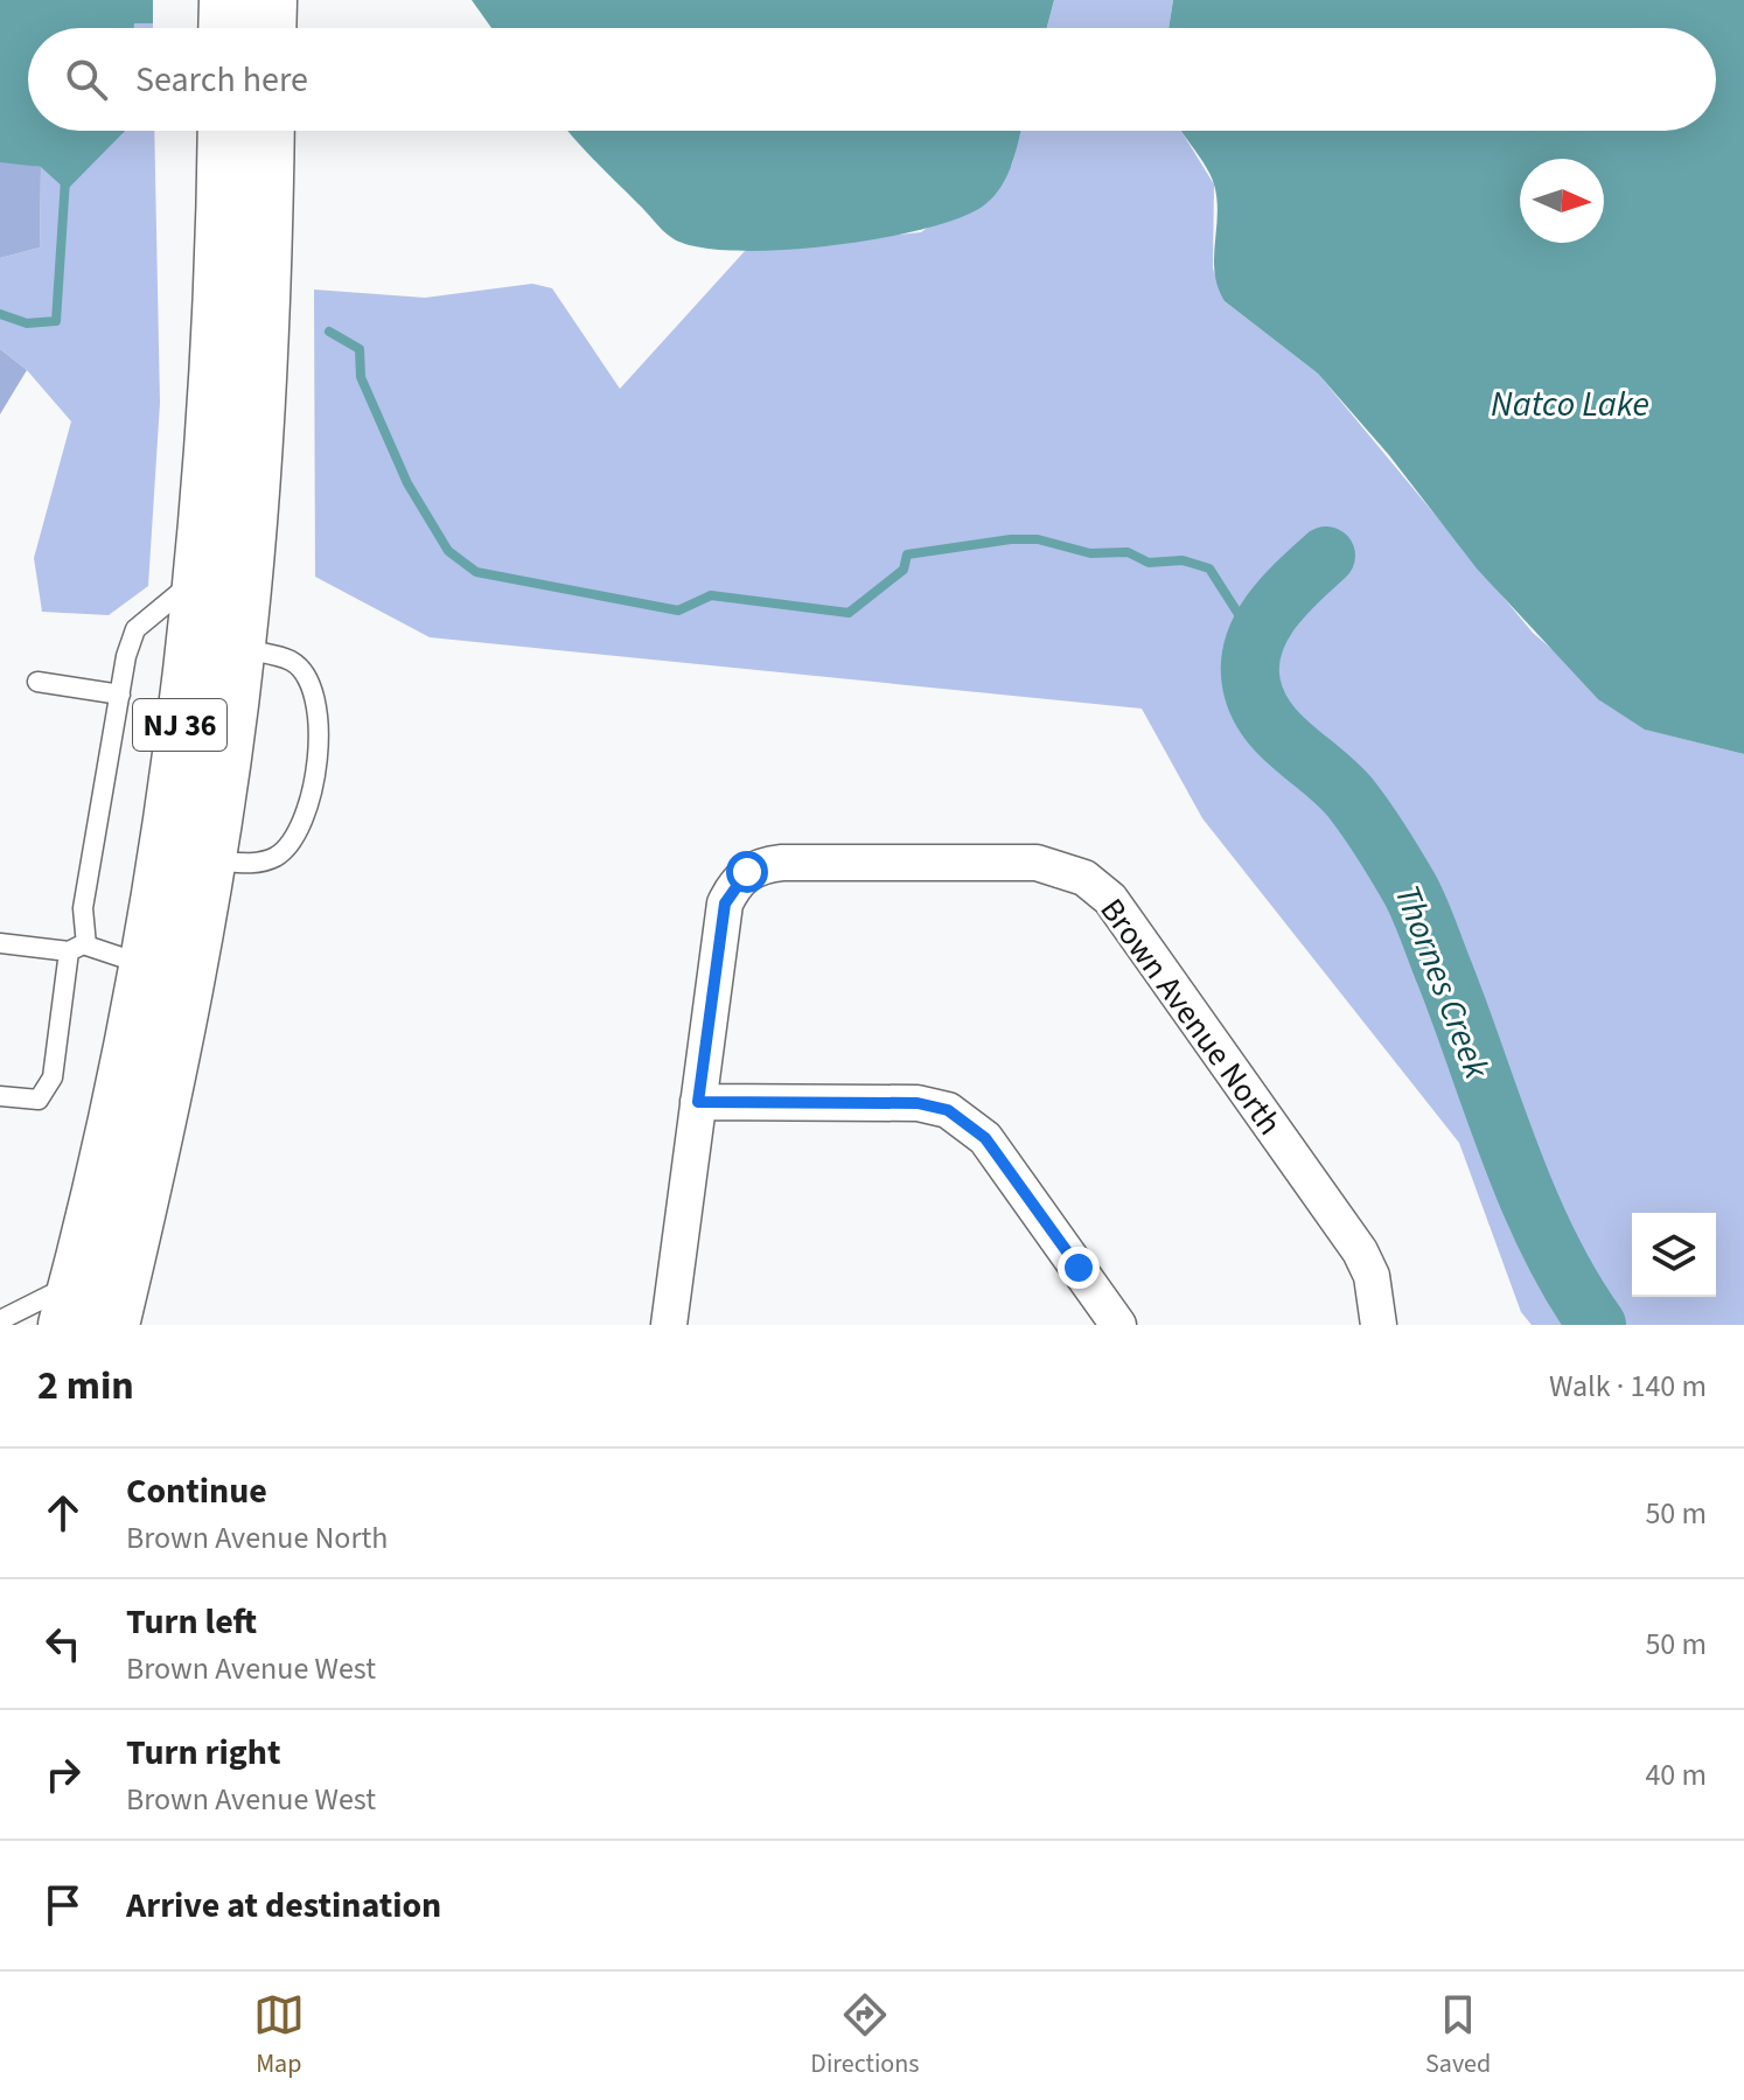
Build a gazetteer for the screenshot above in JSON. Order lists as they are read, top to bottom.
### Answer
{
  "streets": {
    "highway": ["NJ 36"],
    "street": ["Brown Avenue North"]
  },
  "water": ["Natco Lake", "Thornes Creek"],
  "north": "right",
  "page": {
    "search": "Search here",
    "heading": ["2 min", "Walk · 140 m"],
    "list": [
      ["Continue", "Brown Avenue North", "50 m"],
      ["Turn left", "Brown Avenue West", "50 m"],
      ["Turn right", "Brown Avenue West", "40 m"],
      "Arrive at destination"
    ],
    "nav": ["Map", "Directions", "Saved"]
  }
}
